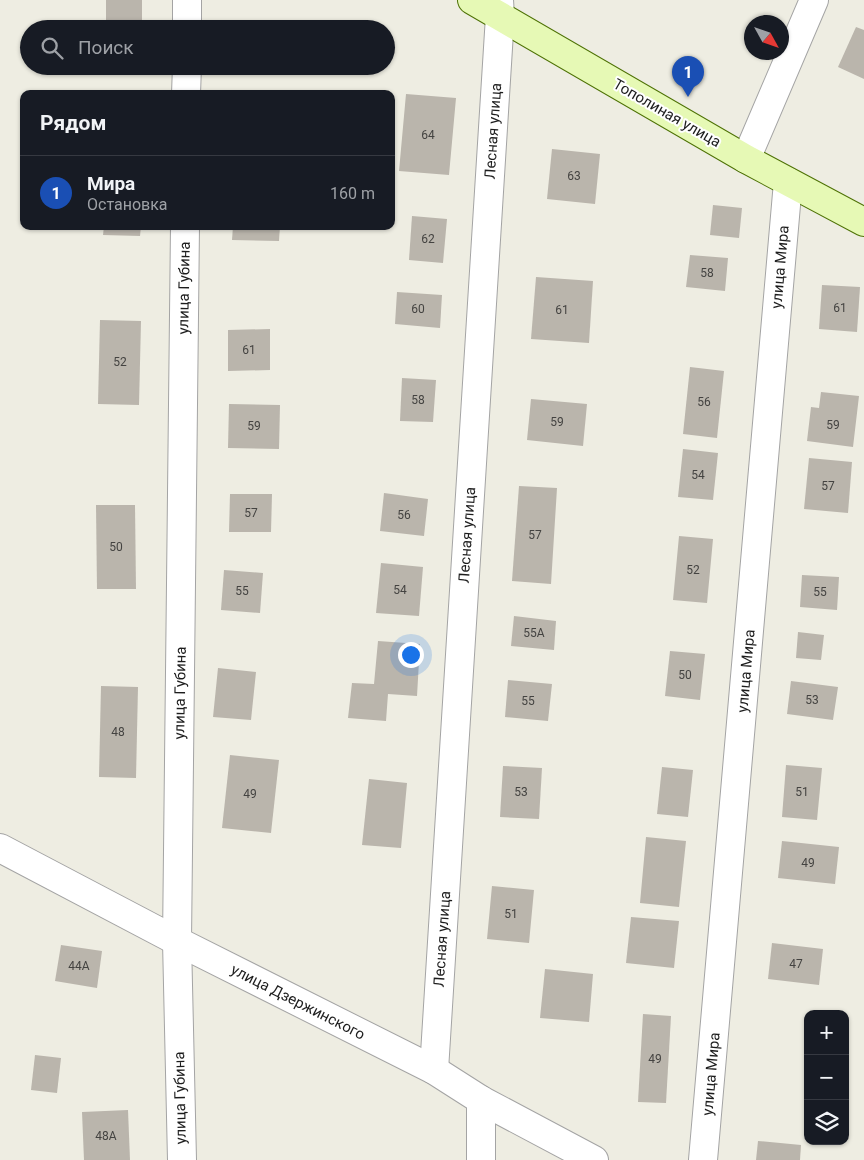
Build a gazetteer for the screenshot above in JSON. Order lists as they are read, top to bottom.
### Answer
{
  "streets": {
    "street": [
      "Тополиная улица",
      "Лесная улица",
      "улица Мира",
      "улица Губина",
      "улица Дзержинского"
    ]
  },
  "crossings": [
    ["Тополиная улица", "Лесная улица"],
    ["Тополиная улица", "улица Мира"],
    ["Лесная улица", "улица Дзержинского"],
    ["улица Губина", "улица Дзержинского"]
  ],
  "house_numbers": [
    "64",
    "63",
    "62",
    "58",
    "61",
    "60",
    "61",
    "61",
    "52",
    "58",
    "56",
    "59",
    "59",
    "59",
    "54",
    "57",
    "57",
    "56",
    "57",
    "50",
    "52",
    "54",
    "55",
    "55",
    "55А",
    "50",
    "53",
    "55",
    "48",
    "53",
    "51",
    "49",
    "49",
    "51",
    "47",
    "44А",
    "49",
    "48А"
  ],
  "north": "bottom right",
  "page": {
    "search": "Поиск",
    "pins": "1",
    "heading": "Рядом",
    "list": [
      {
        "mark": "1",
        "name": "Мира",
        "note": "Остановка",
        "value": "160 m"
      }
    ],
    "map_buttons": ["+", "−"]
  }
}
